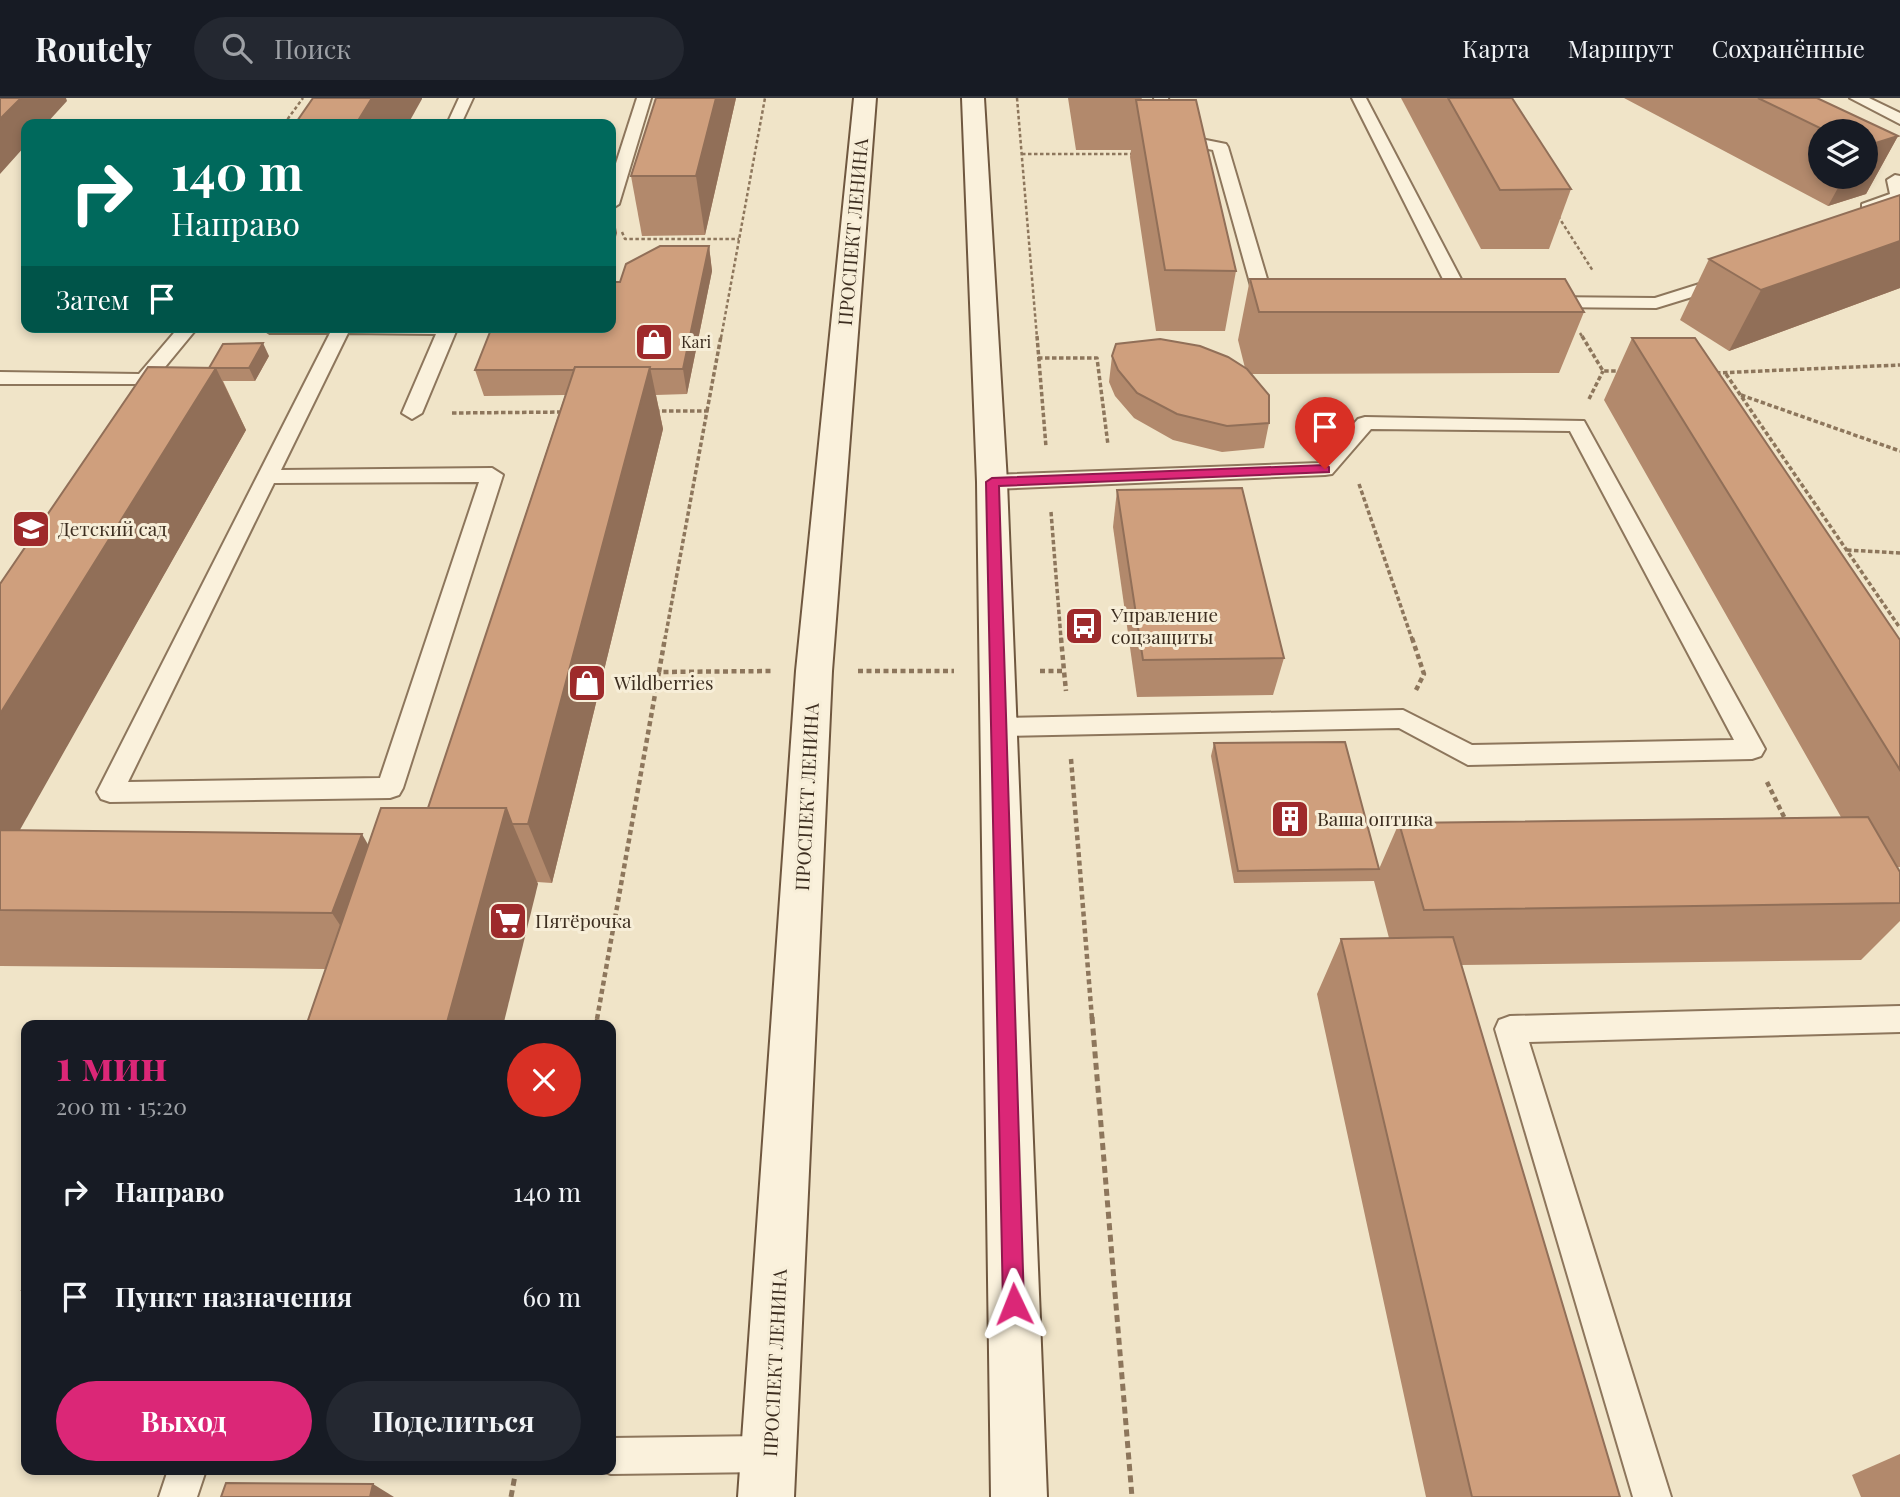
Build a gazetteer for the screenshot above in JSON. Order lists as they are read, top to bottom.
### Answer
{
  "streets": {
    "main road": ["ПРОСПЕКТ ЛЕНИНА"]
  },
  "places": {
    "shop": ["Kari", "Wildberries"],
    "school or university": ["Детский сад"],
    "bus stop": ["Управление соцзащиты"],
    "building": ["Ваша оптика"],
    "supermarket": ["Пятёрочка"]
  },
  "page": {
    "header": "Routely",
    "search": "Поиск",
    "nav": ["Карта", "Маршрут", "Сохранённые"],
    "turn": ["140 m", "Направо"],
    "then": "Затем",
    "heading": ["1 мин", "200 m · 15:20"],
    "list": [
      {
        "name": "Направо",
        "value": "140 m"
      },
      {
        "name": "Пункт назначения",
        "value": "60 m"
      }
    ],
    "buttons": ["Выход", "Поделиться"]
  }
}
